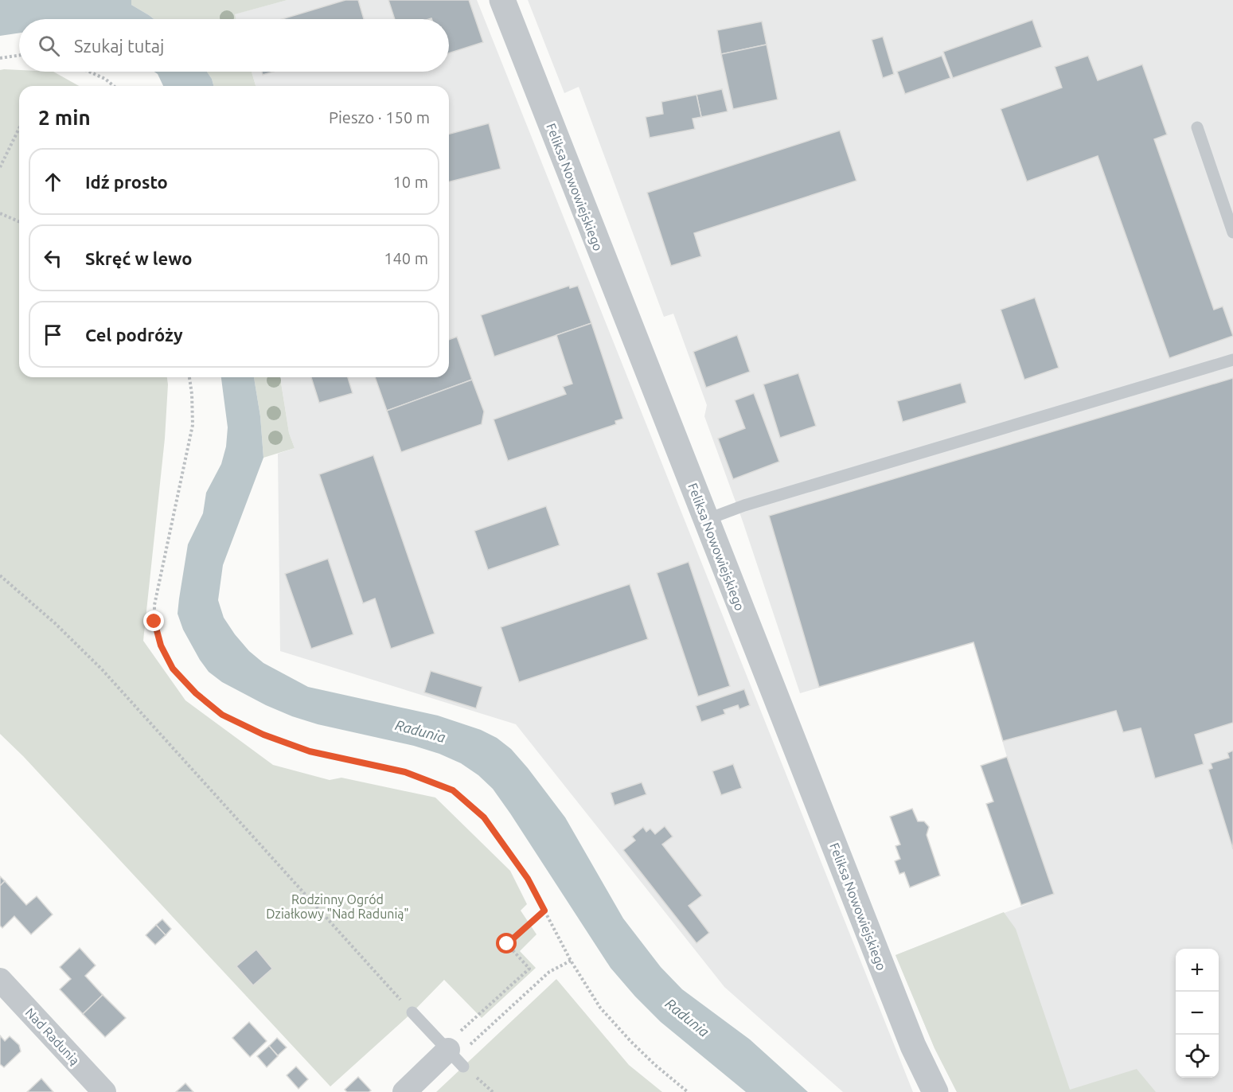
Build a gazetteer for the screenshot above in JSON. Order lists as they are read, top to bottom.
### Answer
{
  "streets": {
    "street": ["Feliksa Nowowiejskiego", "Nad Radunią"]
  },
  "water": ["Radunia"],
  "parks": ["Rodzinny Ogród Działkowy \"Nad Radunią\""],
  "page": {
    "search": "Szukaj tutaj",
    "heading": ["2 min", "Pieszo · 150 m"],
    "list": [
      ["Idź prosto", "10 m"],
      ["Skręć w lewo", "140 m"],
      "Cel podróży"
    ],
    "map_buttons": ["+", "−"]
  }
}
